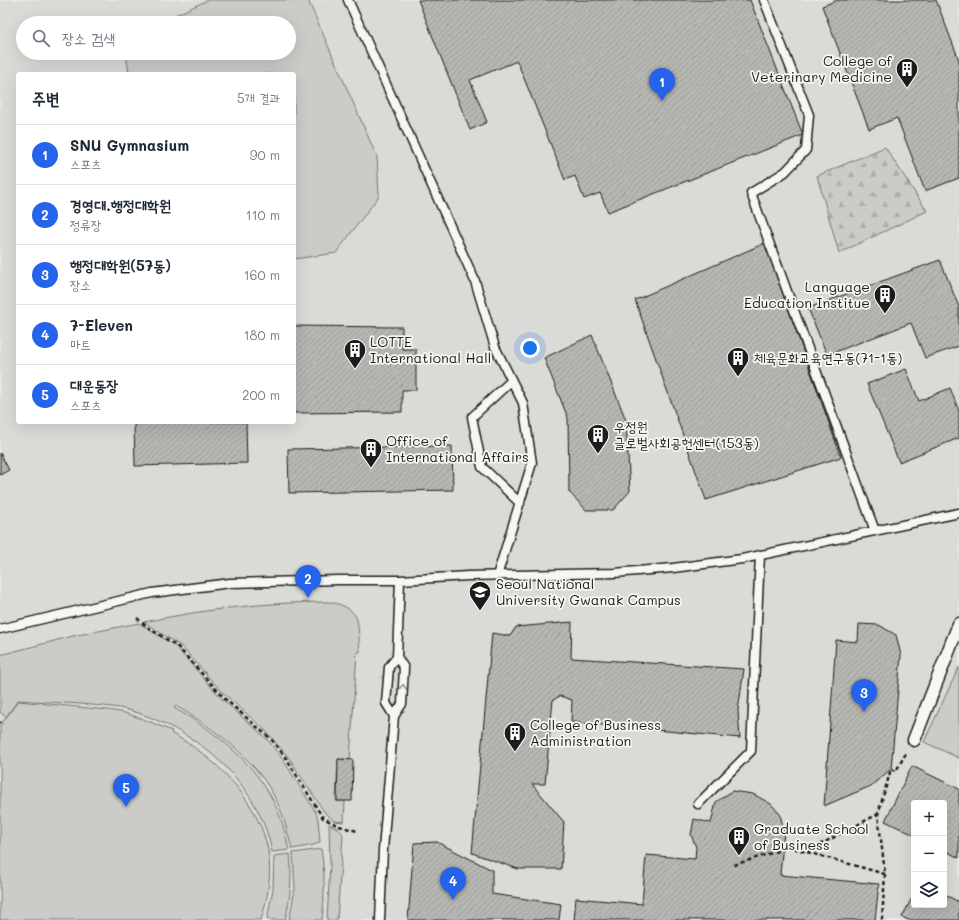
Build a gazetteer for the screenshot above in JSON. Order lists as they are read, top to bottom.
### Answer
{
  "places": {
    "building": [
      "College of Veterinary Medicine",
      "Language Education Institue",
      "LOTTE International Hall",
      "체육문화교육연구동(71-1동)",
      "우정원 글로벌사회공헌센터(153동)",
      "Office of International Affairs",
      "College of Business Administration",
      "Graduate School of Business"
    ],
    "school or university": ["Seoul National University Gwanak Campus"]
  },
  "page": {
    "search": "장소 검색",
    "pins": [
      "1",
      "2",
      "3",
      "5",
      "4"
    ],
    "heading": ["주변", "5개 결과"],
    "list": [
      {
        "mark": "1",
        "name": "SNU Gymnasium",
        "note": "스포츠",
        "value": "90 m"
      },
      {
        "mark": "2",
        "name": "경영대.행정대학원",
        "note": "정류장",
        "value": "110 m"
      },
      {
        "mark": "3",
        "name": "행정대학원(57동)",
        "note": "장소",
        "value": "160 m"
      },
      {
        "mark": "4",
        "name": "7-Eleven",
        "note": "마트",
        "value": "180 m"
      },
      {
        "mark": "5",
        "name": "대운동장",
        "note": "스포츠",
        "value": "200 m"
      }
    ],
    "map_buttons": ["+", "−"]
  }
}
